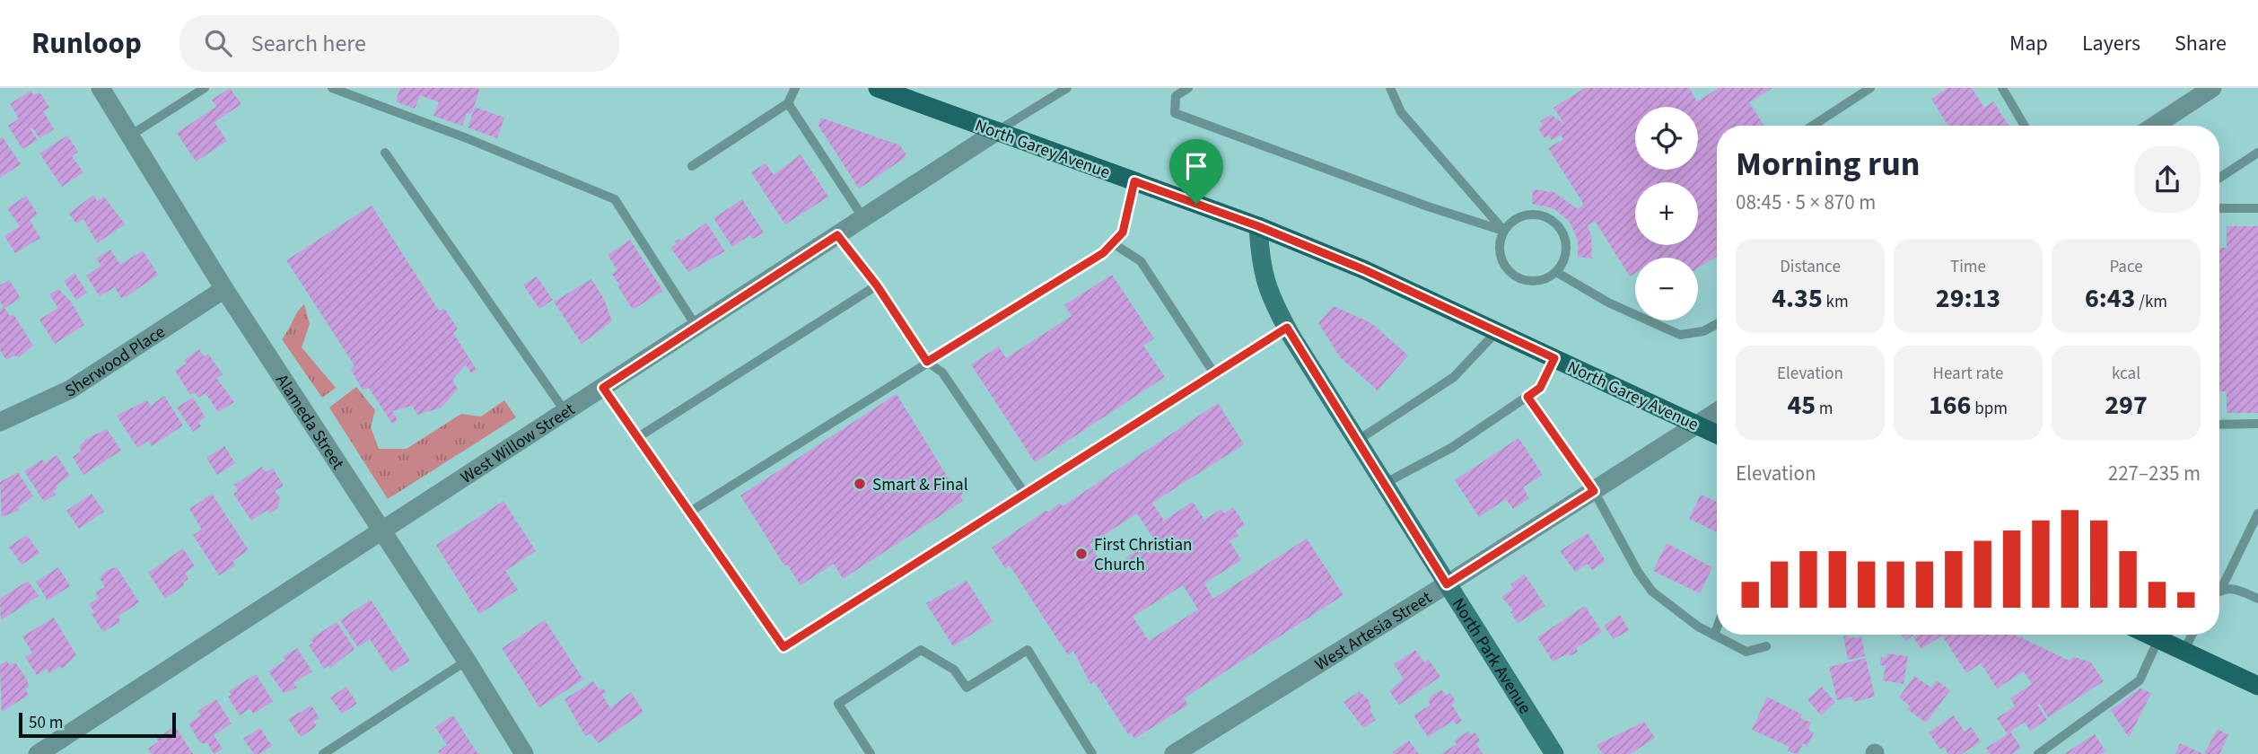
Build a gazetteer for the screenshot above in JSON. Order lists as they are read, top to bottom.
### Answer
{
  "streets": {
    "main road": ["North Garey Avenue"],
    "street": [
      "Sherwood Place",
      "Alameda Street",
      "West Willow Street",
      "West Artesia Street",
      "North Park Avenue"
    ]
  },
  "crossings": [
    ["North Garey Avenue", "West Willow Street"],
    ["North Garey Avenue", "West Artesia Street"],
    ["North Garey Avenue", "North Park Avenue"],
    ["Sherwood Place", "Alameda Street"],
    ["Alameda Street", "West Willow Street"],
    ["West Artesia Street", "North Park Avenue"]
  ],
  "places": ["Smart & Final", "First Christian Church"],
  "scale_bar": "50 m",
  "page": {
    "header": "Runloop",
    "search": "Search here",
    "nav": ["Map", "Layers", "Share"],
    "map_buttons": ["+", "−"],
    "heading": ["Morning run", "08:45 · 5 × 870 m"],
    "stats": [
      ["Distance", "4.35 km"],
      ["Time", "29:13"],
      ["Pace", "6:43 /km"],
      ["Elevation", "45 m"],
      ["Heart rate", "166 bpm"],
      ["kcal", "297"]
    ],
    "chart": ["Elevation", "227–235 m"],
    "scale": "50 m"
  }
}
